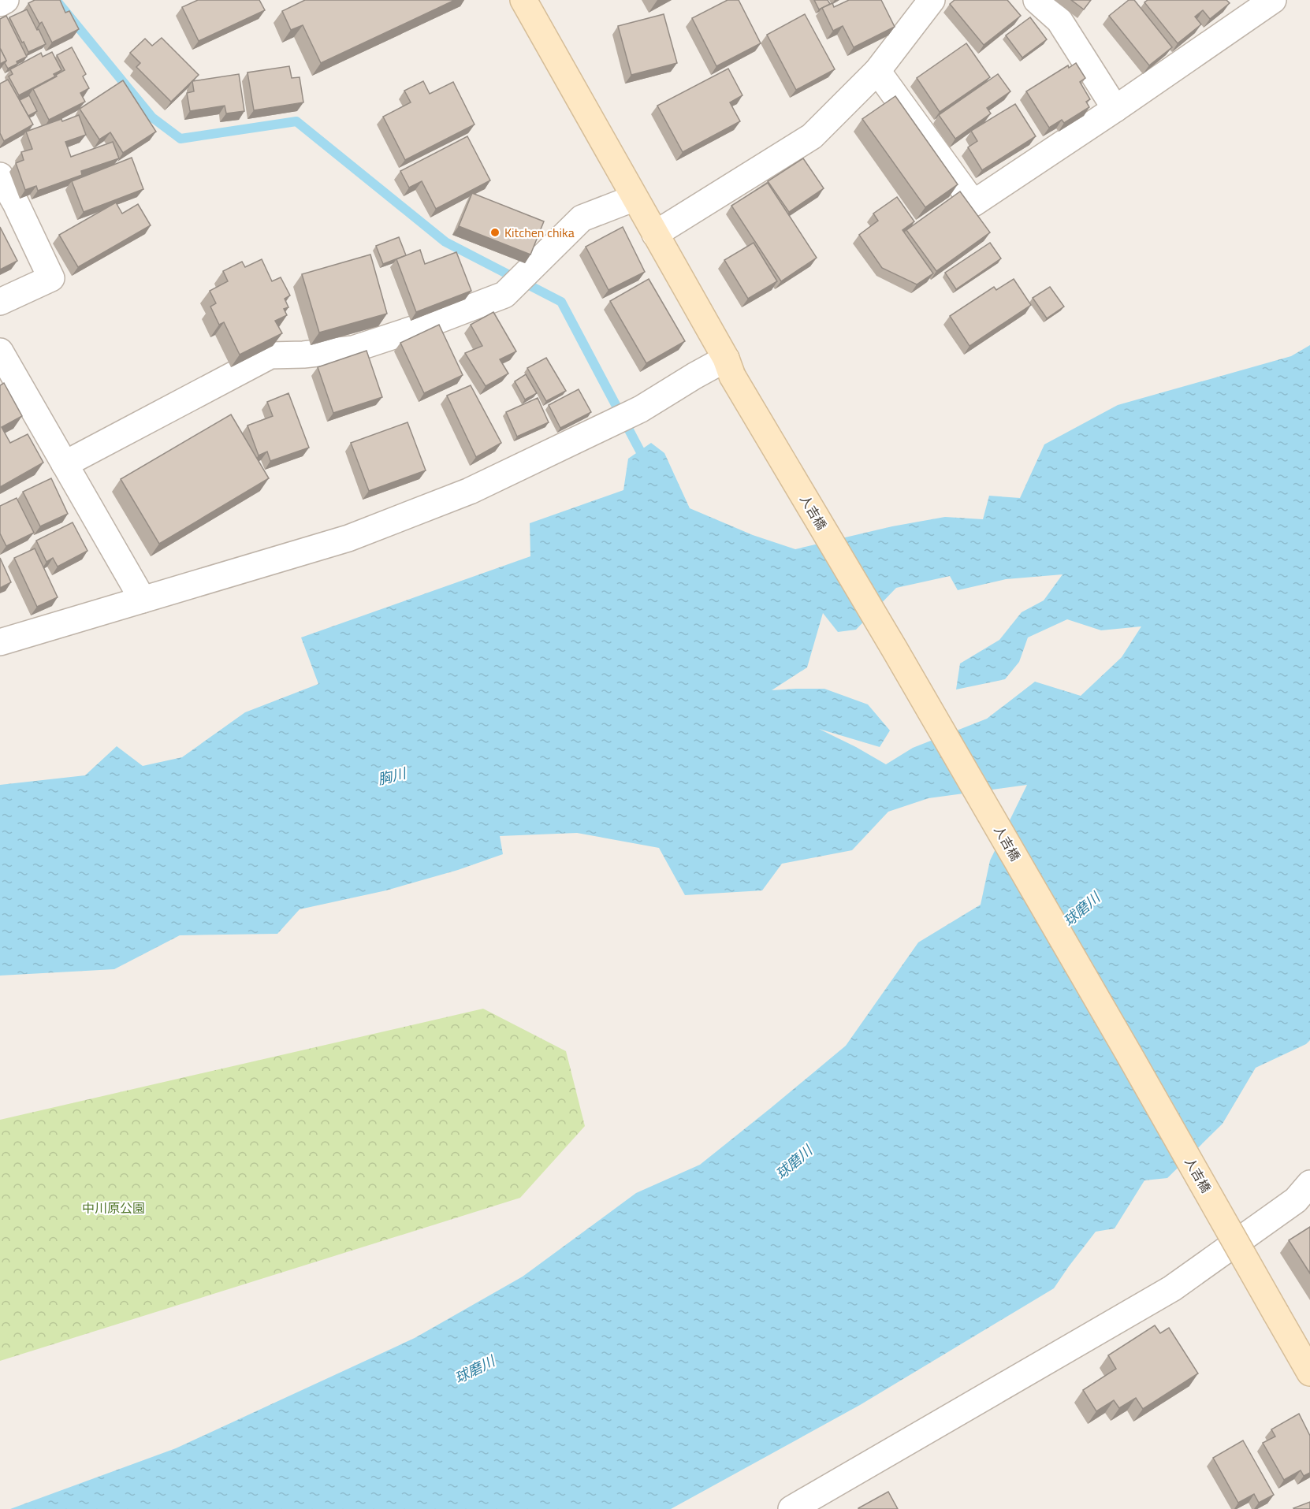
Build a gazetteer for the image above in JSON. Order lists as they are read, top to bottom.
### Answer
{
  "streets": {
    "street": ["人吉橋"]
  },
  "water": ["胸川", "球磨川"],
  "parks": ["中川原公園"],
  "places": ["Kitchen chika"]
}
